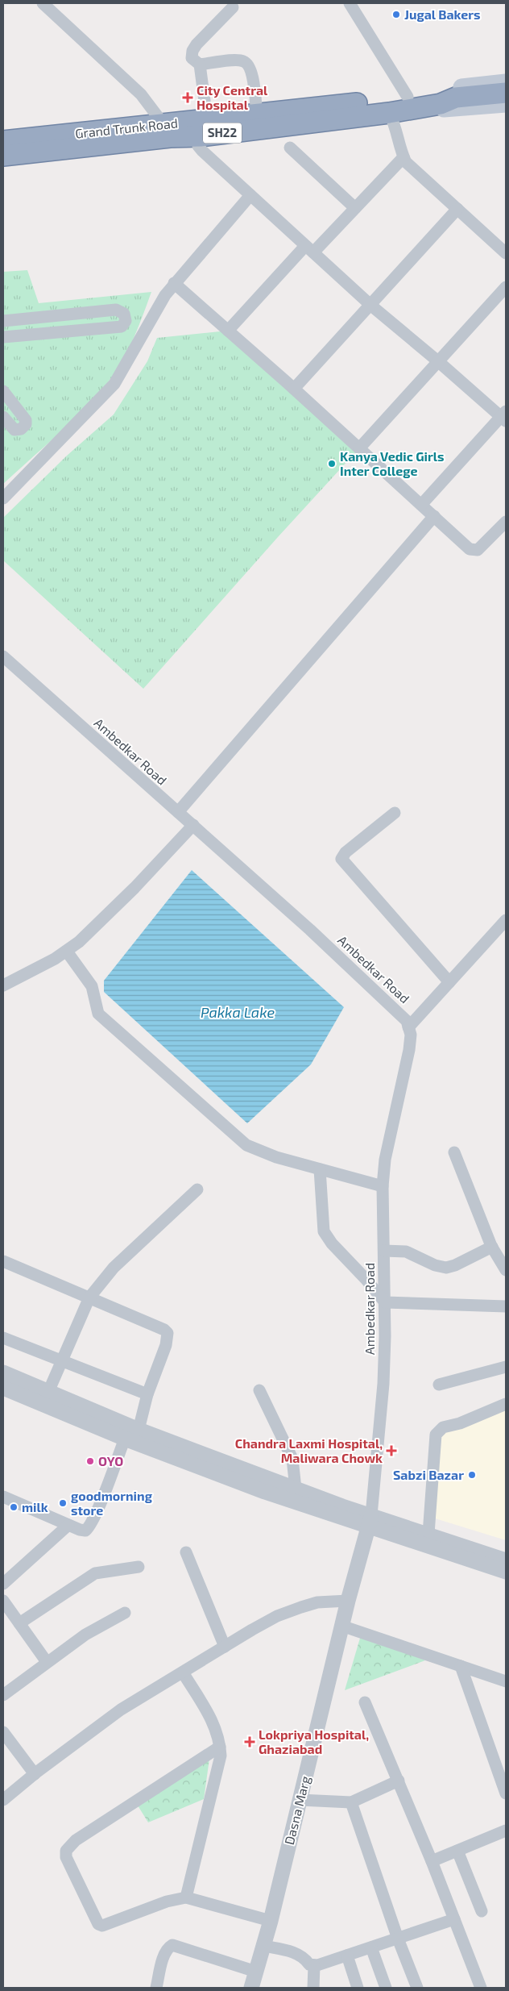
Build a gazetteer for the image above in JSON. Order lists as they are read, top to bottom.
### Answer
{
  "streets": {
    "highway": ["Grand Trunk Road", "SH22"],
    "street": ["Ambedkar Road", "Dasna Marg"]
  },
  "crossings": [
    ["Grand Trunk Road", "SH22"],
    ["Ambedkar Road", "Dasna Marg"]
  ],
  "water": ["Pakka Lake"],
  "places": {
    "other": [
      "Jugal Bakers",
      "Kanya Vedic Girls Inter College",
      "OYO",
      "Sabzi Bazar",
      "goodmorning store",
      "milk"
    ],
    "health": ["City Central Hospital", "Chandra Laxmi Hospital, Maliwara Chowk", "Lokpriya Hospital, Ghaziabad"]
  }
}
